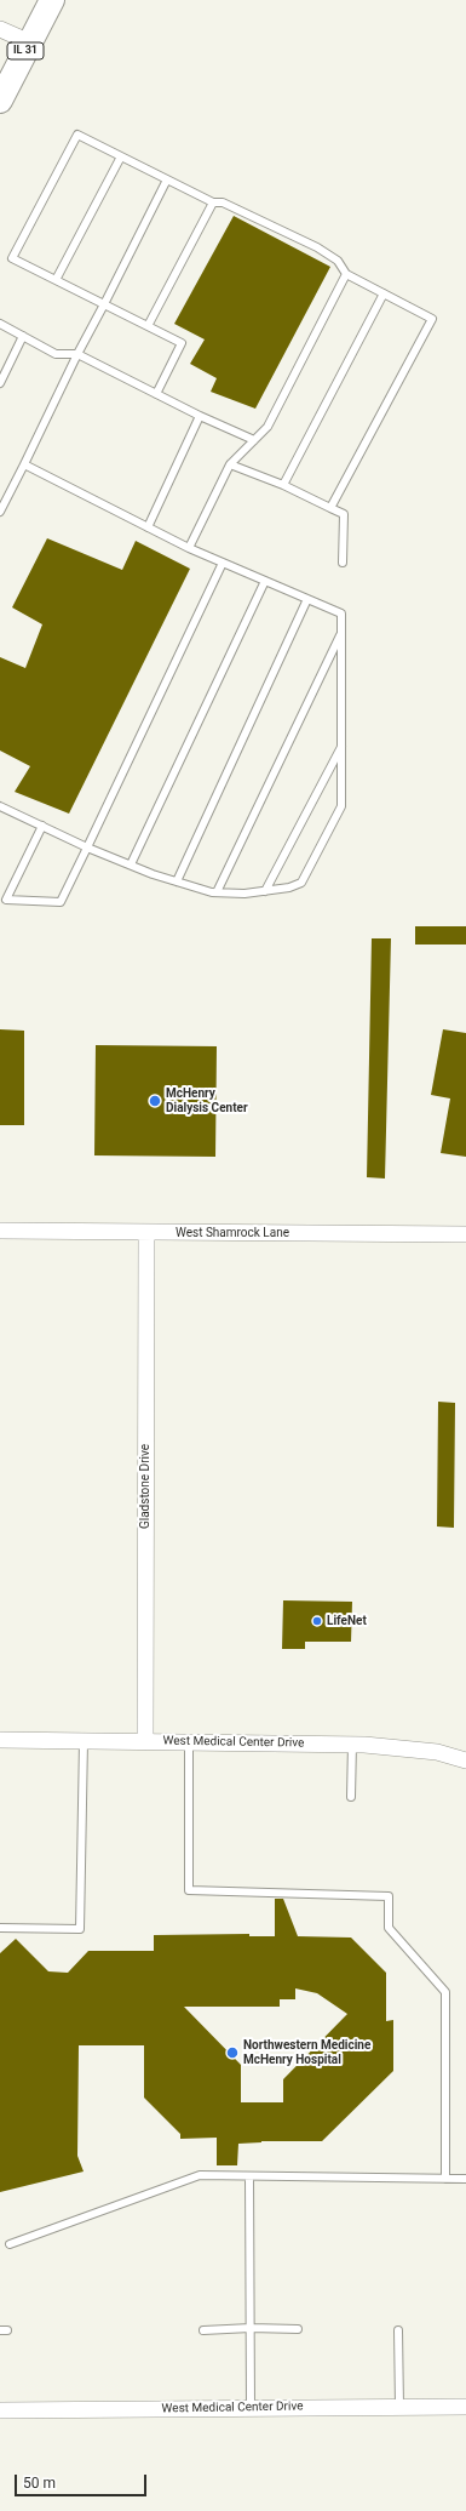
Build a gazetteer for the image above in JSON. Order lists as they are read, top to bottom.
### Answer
{
  "streets": {
    "main road": ["IL 31"],
    "street": ["West Shamrock Lane", "Gladstone Drive", "West Medical Center Drive"]
  },
  "crossings": [
    ["West Shamrock Lane", "Gladstone Drive"],
    ["Gladstone Drive", "West Medical Center Drive"]
  ],
  "places": ["McHenry Dialysis Center", "LifeNet", "Northwestern Medicine McHenry Hospital"],
  "scale_bar": "50 m"
}
